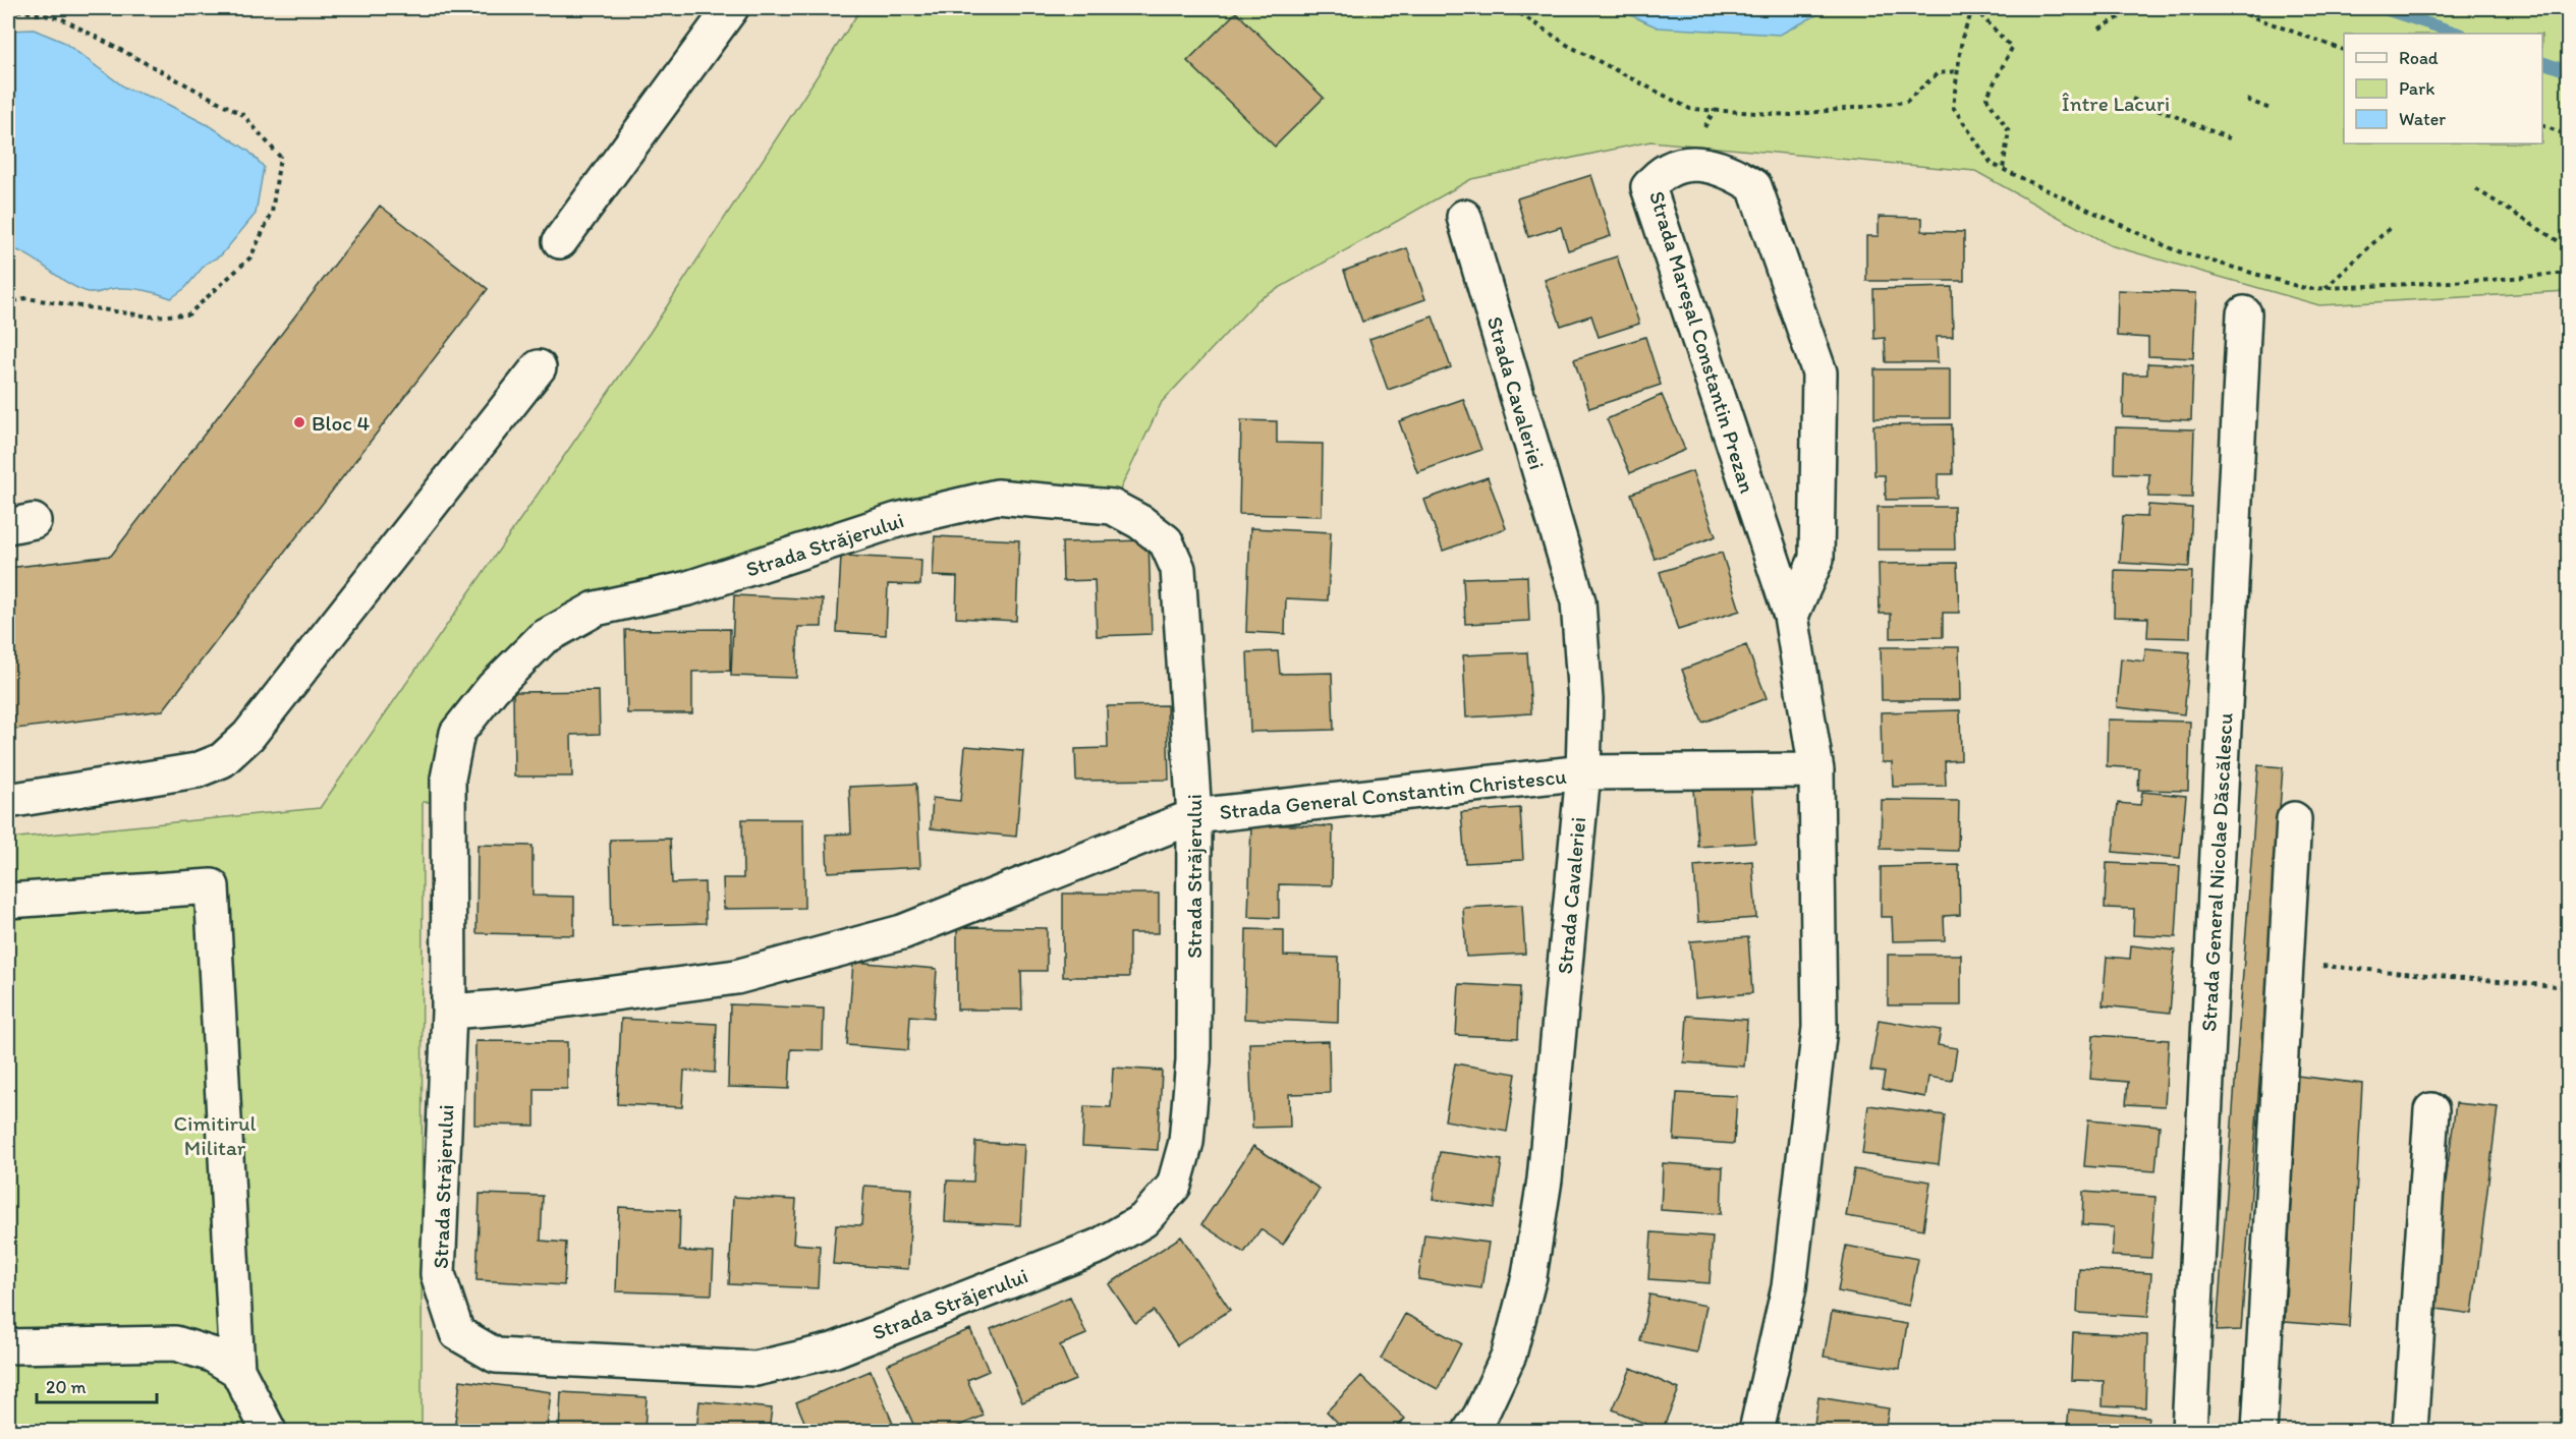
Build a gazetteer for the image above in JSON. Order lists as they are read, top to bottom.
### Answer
{
  "streets": {
    "street": [
      "Strada Mareșal Constantin Prezan",
      "Strada Cavaleriei",
      "Strada Străjerului",
      "Strada General Constantin Christescu",
      "Strada General Nicolae Dăscălescu"
    ]
  },
  "crossings": [
    ["Strada Mareșal Constantin Prezan", "Strada General Constantin Christescu"],
    ["Strada Cavaleriei", "Strada General Constantin Christescu"],
    ["Strada Străjerului", "Strada General Constantin Christescu"]
  ],
  "parks": ["Între Lacuri", "Cimitirul Militar"],
  "places": ["Bloc 4"],
  "legend": ["Road", "Park", "Water"],
  "scale_bar": "20 m"
}
